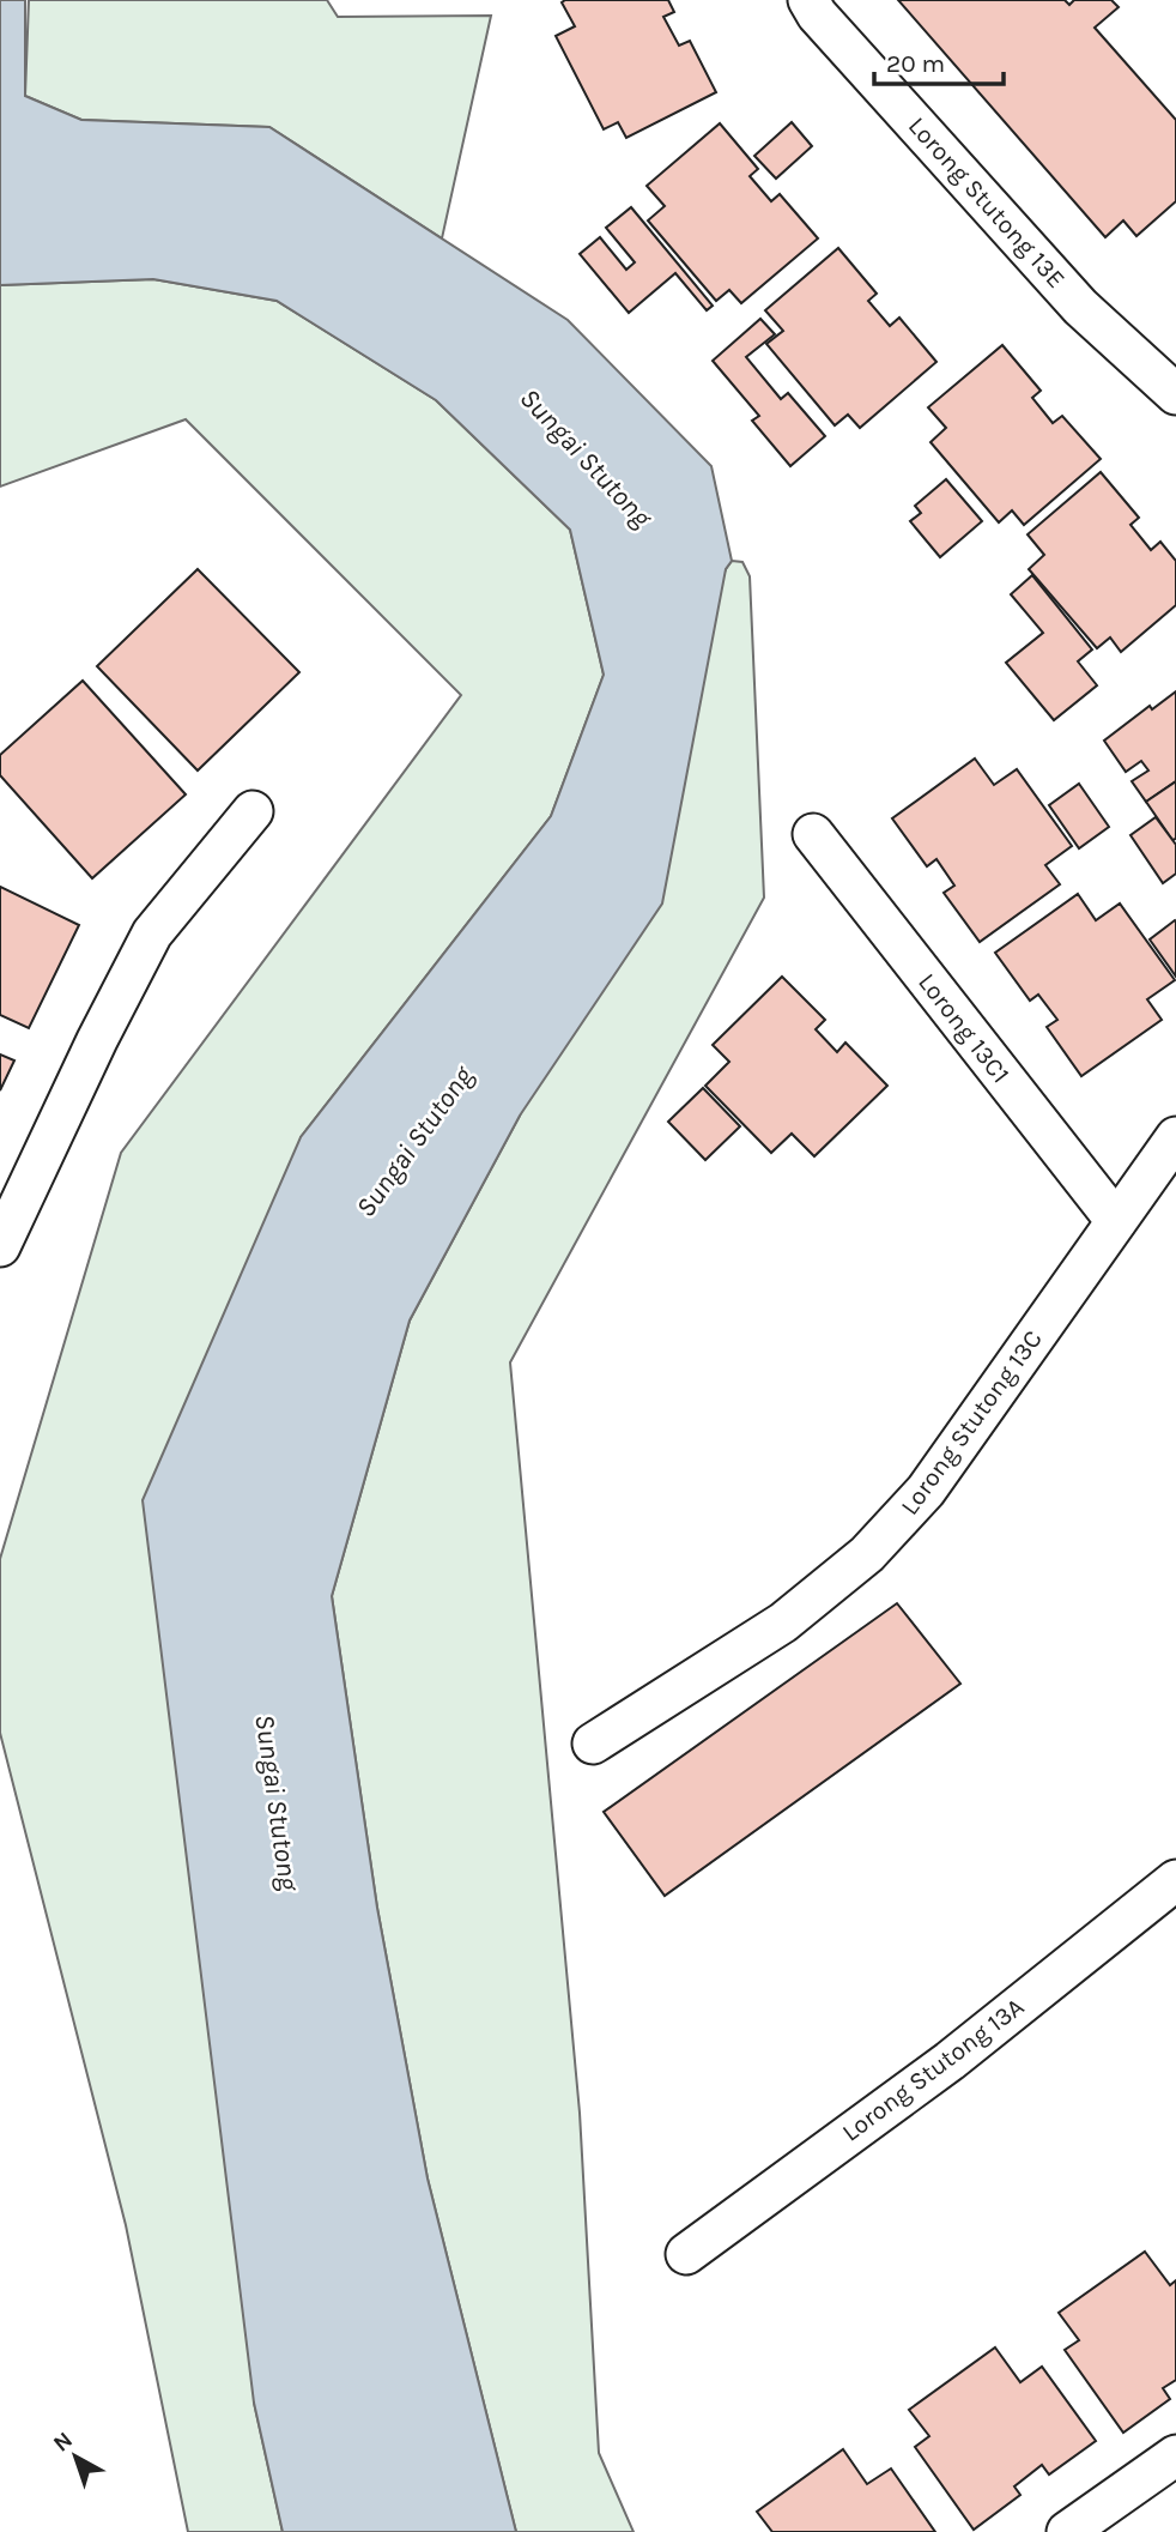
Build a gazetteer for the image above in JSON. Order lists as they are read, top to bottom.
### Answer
{
  "streets": {
    "street": [
      "Lorong Stutong 13E",
      "Lorong 13C1",
      "Lorong Stutong 13C",
      "Lorong Stutong 13A"
    ]
  },
  "crossings": [
    ["Lorong 13C1", "Lorong Stutong 13C"]
  ],
  "water": ["Sungai Stutong"],
  "scale_bar": "20 m",
  "north": "top left"
}
